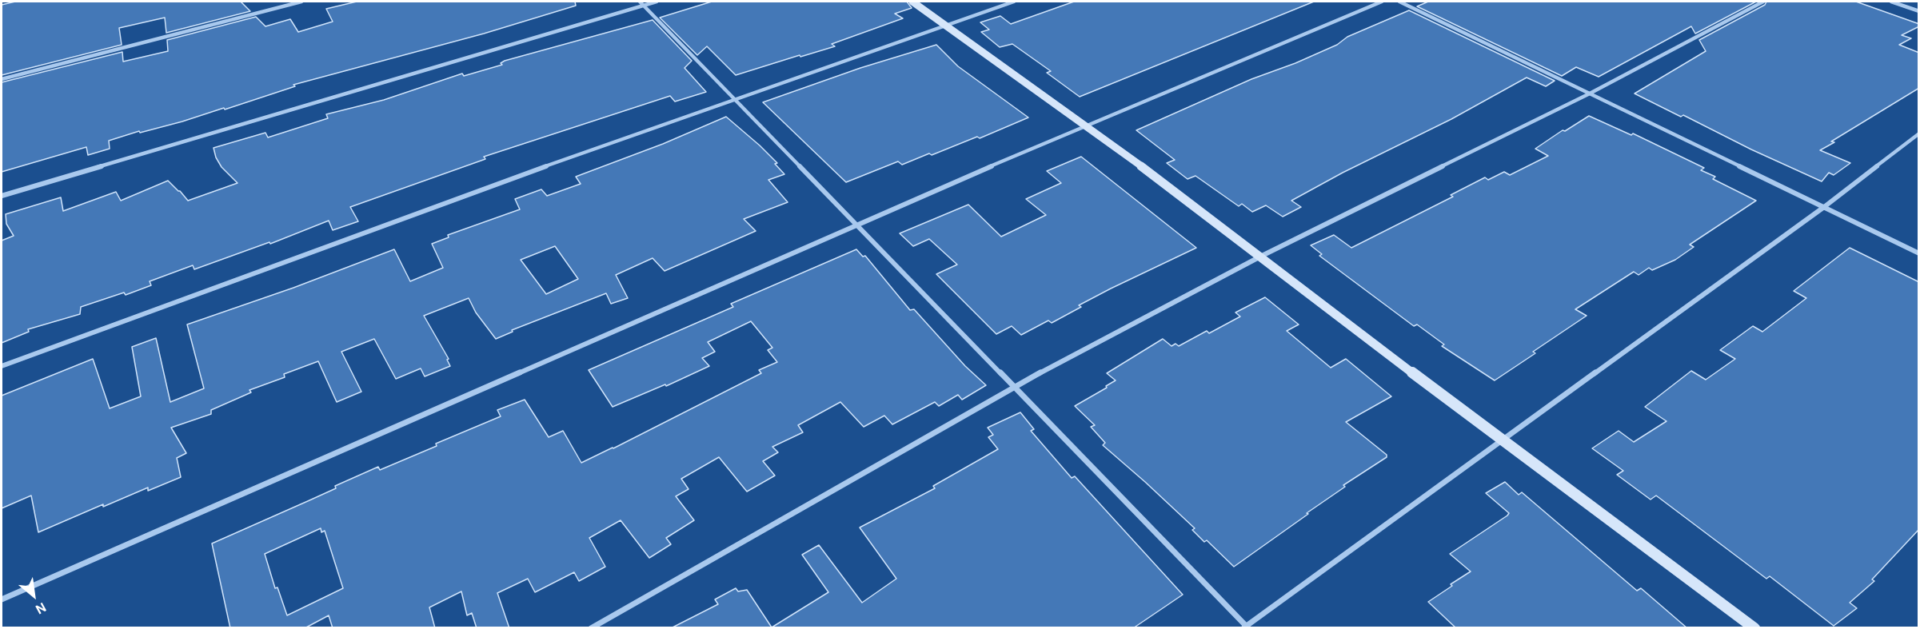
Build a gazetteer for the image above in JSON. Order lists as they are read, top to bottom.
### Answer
{
  "north": "bottom right"
}
